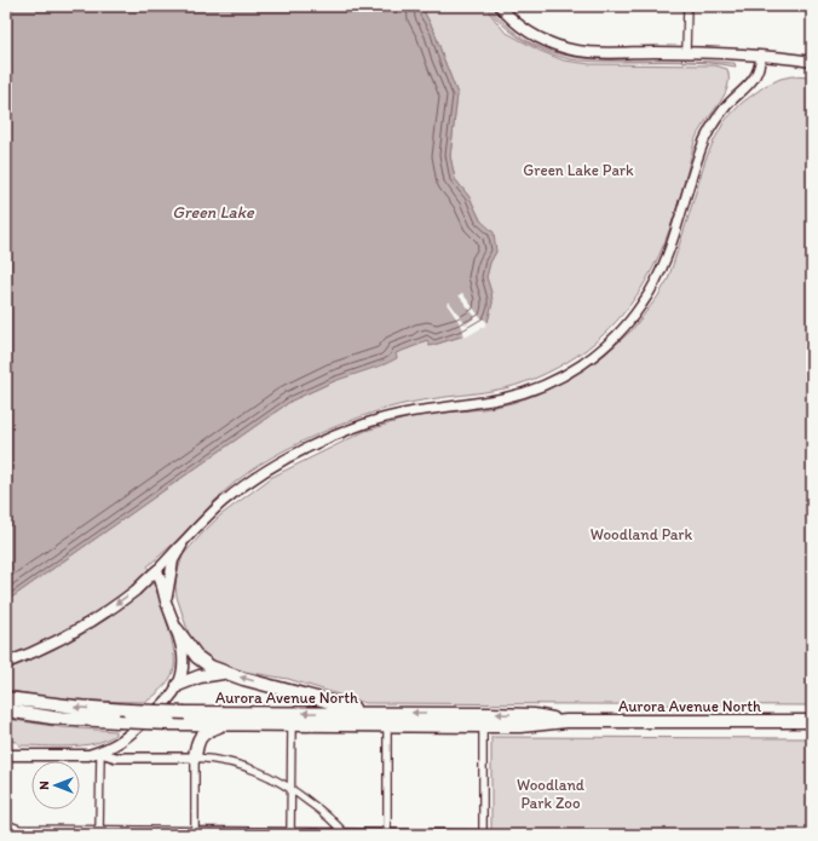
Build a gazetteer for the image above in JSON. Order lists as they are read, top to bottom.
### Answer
{
  "streets": {
    "highway": ["Aurora Avenue North"]
  },
  "water": ["Green Lake"],
  "parks": ["Green Lake Park", "Woodland Park", "Woodland Park Zoo"],
  "north": "left"
}
